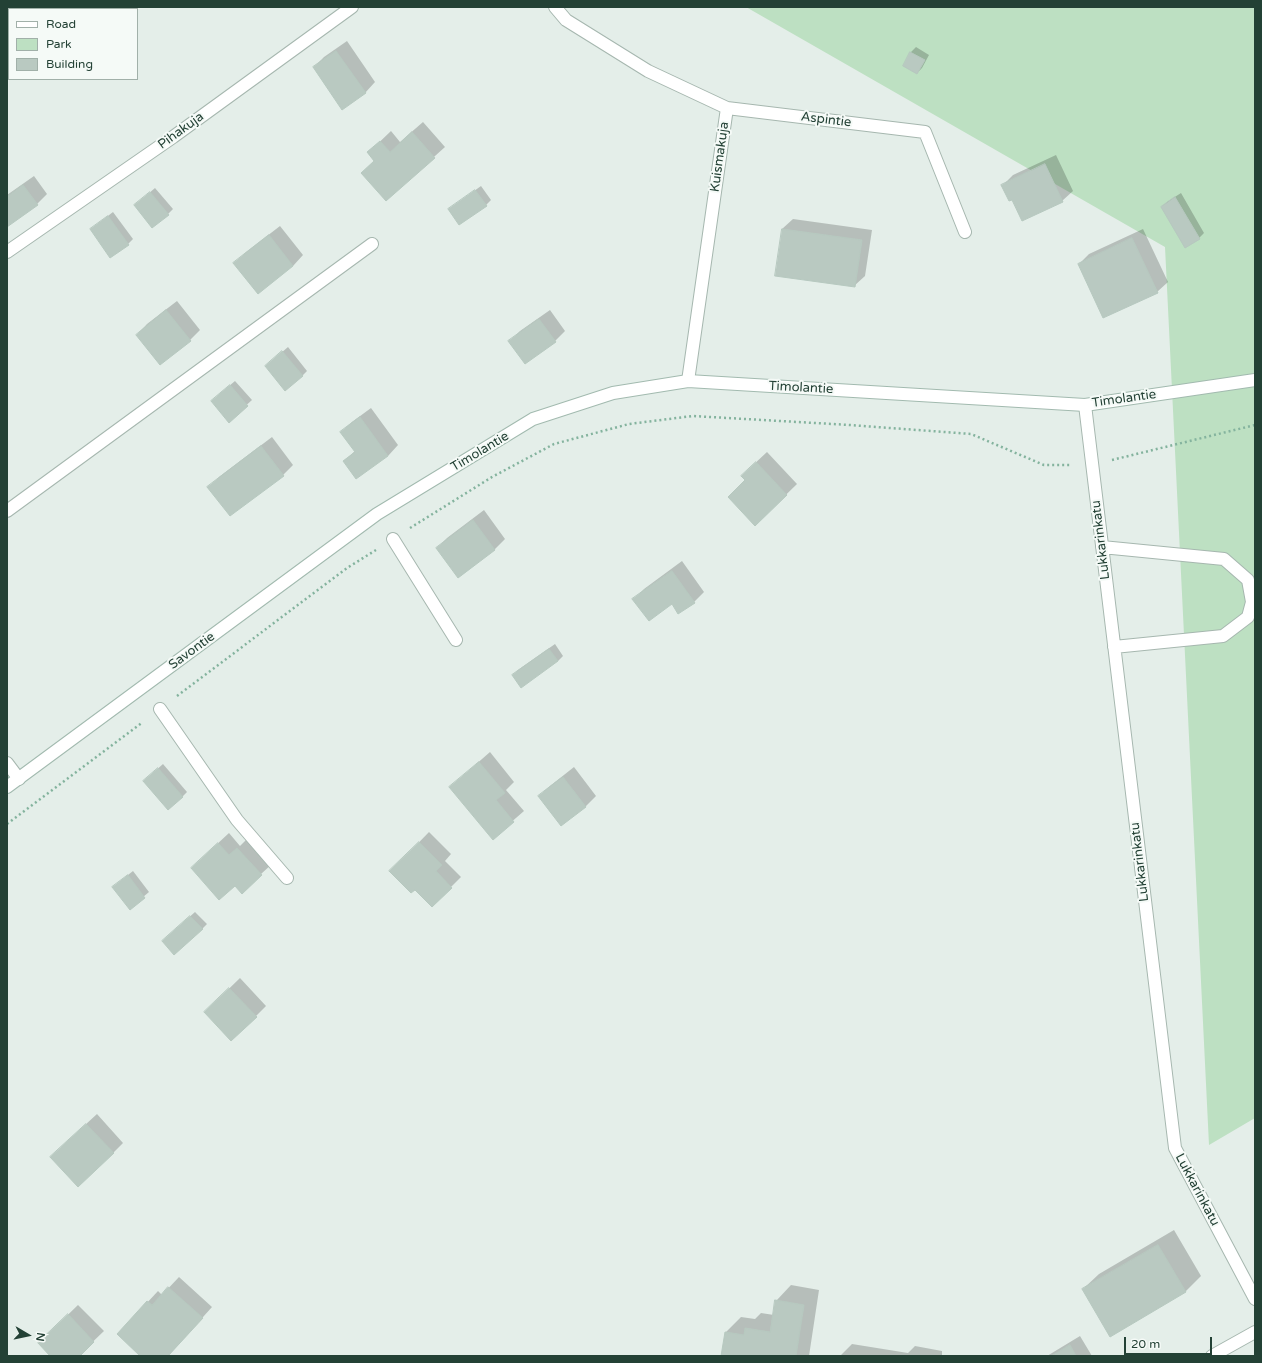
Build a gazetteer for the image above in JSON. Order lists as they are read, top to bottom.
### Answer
{
  "streets": {
    "street": [
      "Aspintie",
      "Pihakuja",
      "Kuismakuja",
      "Timolantie",
      "Lukkarinkatu",
      "Savontie"
    ]
  },
  "crossings": [
    ["Aspintie", "Kuismakuja"],
    ["Kuismakuja", "Timolantie"],
    ["Timolantie", "Lukkarinkatu"],
    ["Timolantie", "Savontie"]
  ],
  "legend": ["Road", "Park", "Building"],
  "scale_bar": "20 m",
  "north": "right"
}
